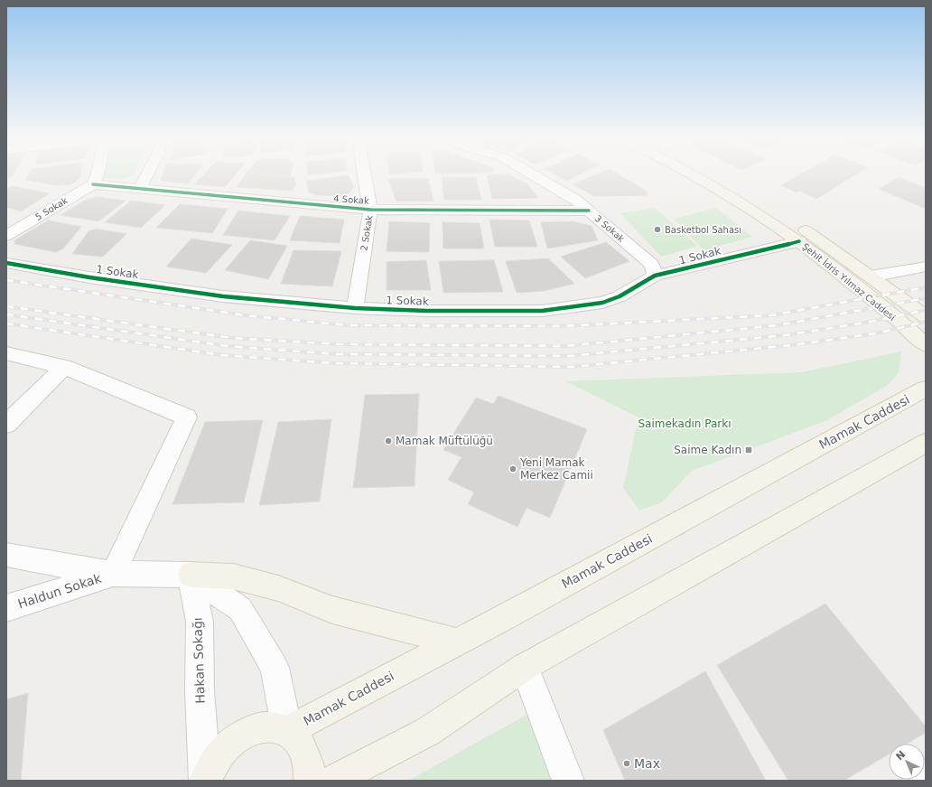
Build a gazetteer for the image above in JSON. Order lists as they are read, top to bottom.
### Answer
{
  "streets": {
    "main road": ["Şehit İdris Yılmaz Caddesi", "Mamak Caddesi"],
    "street": [
      "4 Sokak",
      "5 Sokak",
      "3 Sokak",
      "2 Sokak",
      "1 Sokak",
      "Haldun Sokak",
      "Hakan Sokağı"
    ]
  },
  "crossings": [
    ["4 Sokak", "5 Sokak"],
    ["4 Sokak", "3 Sokak"],
    ["4 Sokak", "2 Sokak"],
    ["3 Sokak", "1 Sokak"],
    ["2 Sokak", "1 Sokak"],
    ["1 Sokak", "Şehit İdris Yılmaz Caddesi"]
  ],
  "parks": ["Saimekadın Parkı"],
  "places": {
    "other": [
      "Basketbol Sahası",
      "Mamak Müftülüğü",
      "Yeni Mamak Merkez Camii",
      "Max"
    ],
    "transit": ["Saime Kadın"]
  },
  "north": "top left"
}
